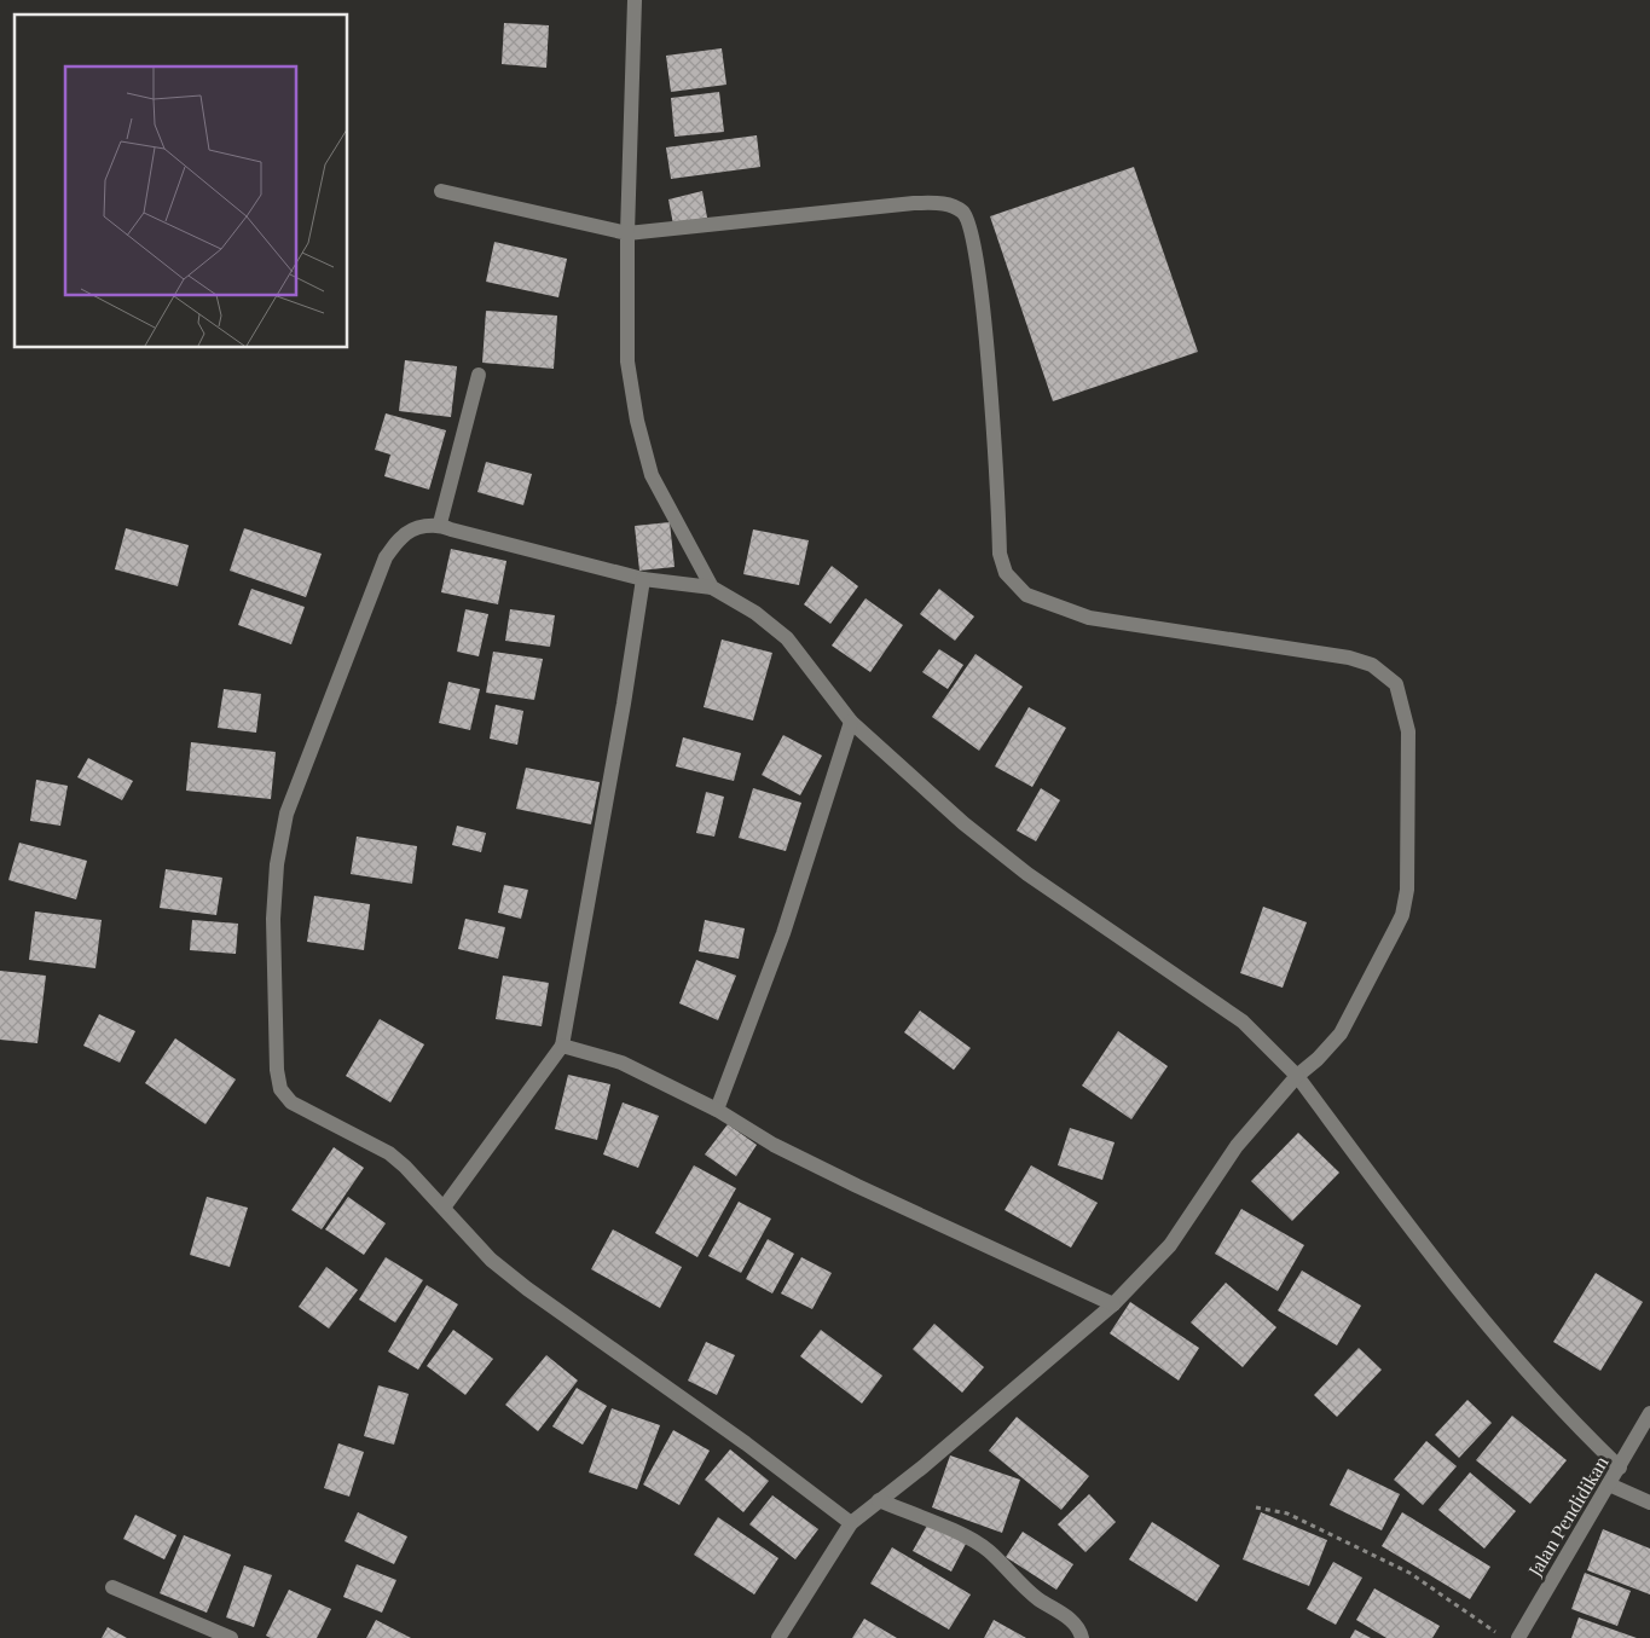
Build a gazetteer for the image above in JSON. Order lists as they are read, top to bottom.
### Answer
{
  "streets": {
    "street": ["Jalan Pendidikan"]
  }
}
